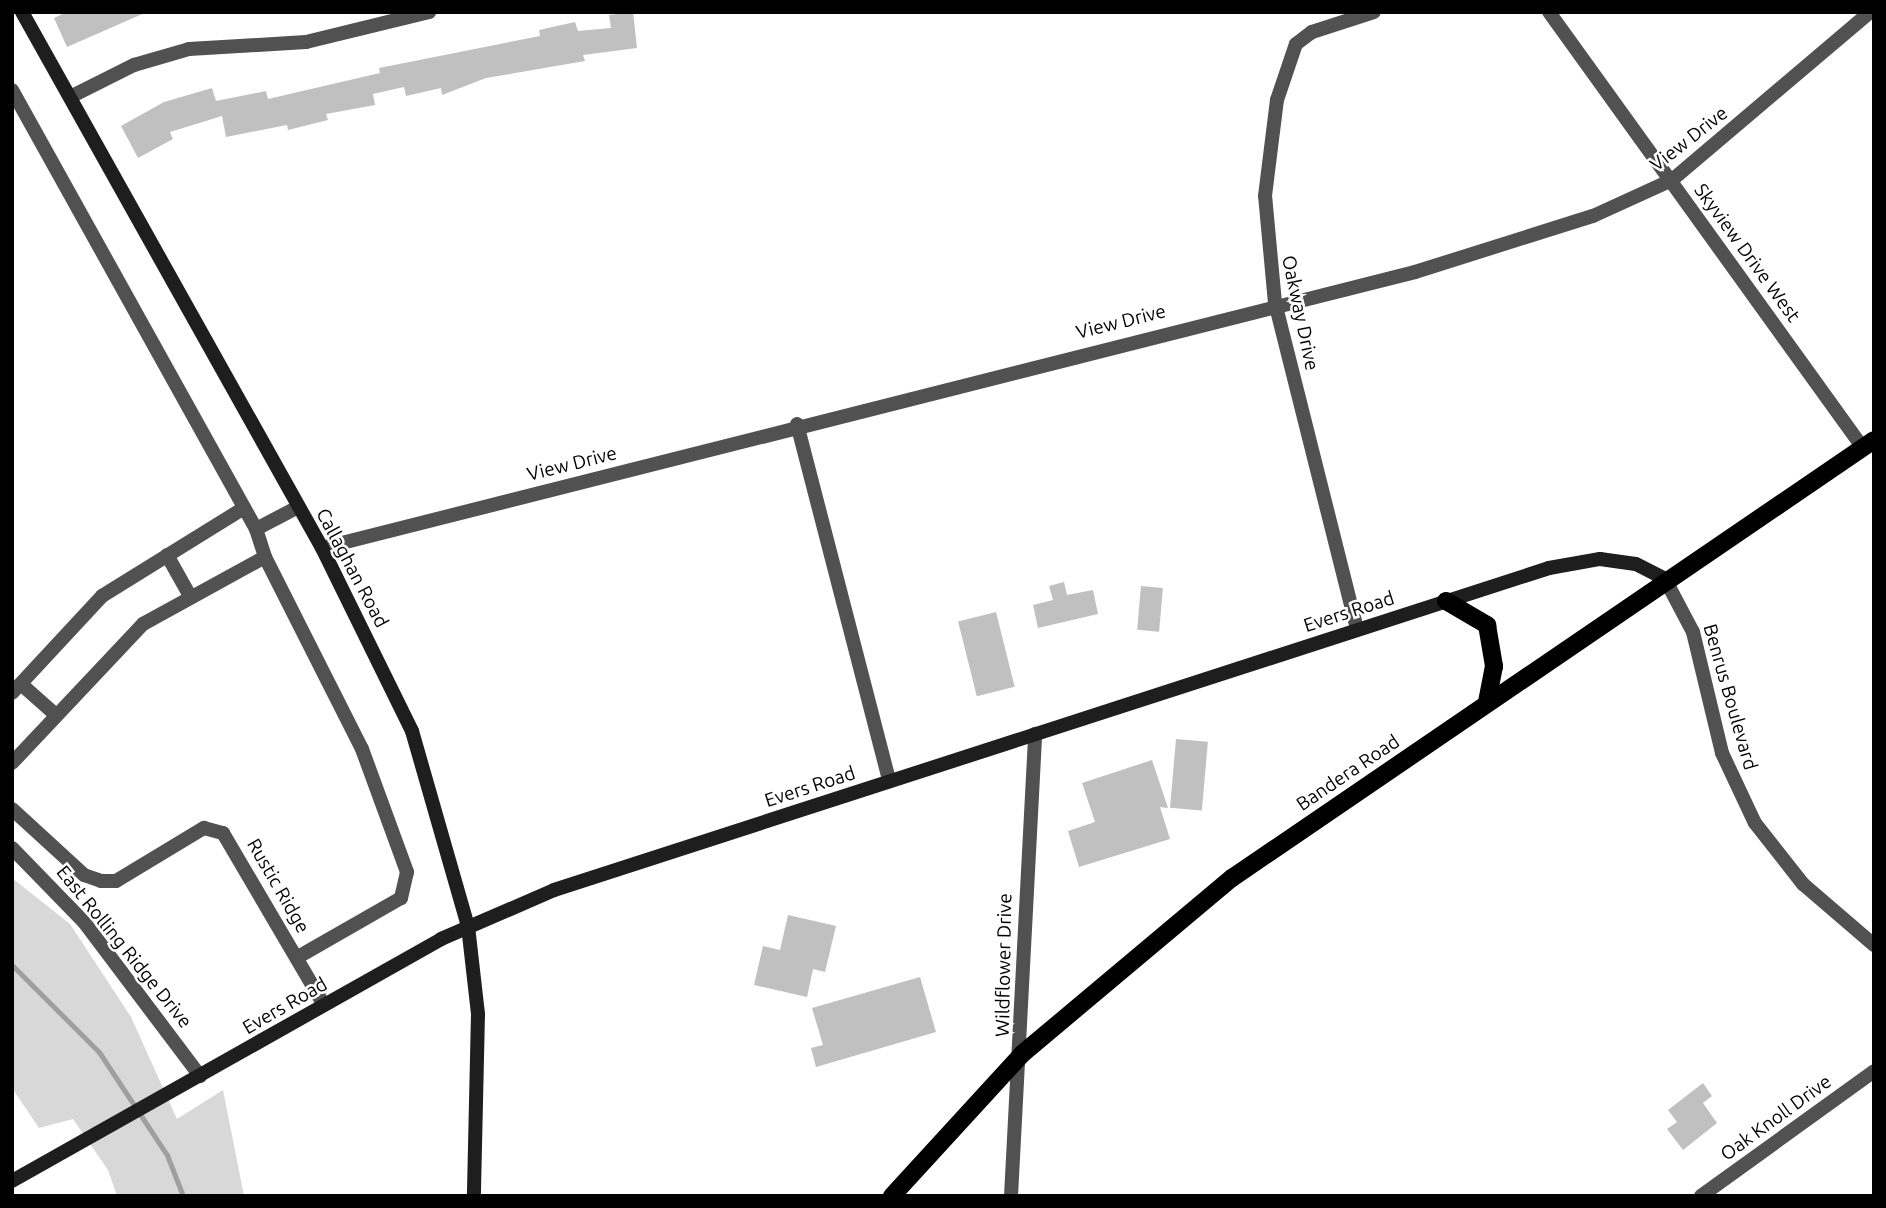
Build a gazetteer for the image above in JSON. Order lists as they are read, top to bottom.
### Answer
{
  "streets": {
    "main road": ["Callaghan Road", "Evers Road", "Bandera Road"],
    "street": [
      "View Drive",
      "Skyview Drive West",
      "Oakway Drive",
      "Benrus Boulevard",
      "Rustic Ridge",
      "East Rolling Ridge Drive",
      "Wildflower Drive",
      "Oak Knoll Drive"
    ]
  },
  "crossings": [
    ["View Drive", "Skyview Drive West"],
    ["View Drive", "Oakway Drive"],
    ["View Drive", "Callaghan Road"],
    ["Skyview Drive West", "Bandera Road"],
    ["Oakway Drive", "Evers Road"],
    ["Callaghan Road", "Evers Road"],
    ["Evers Road", "Benrus Boulevard"],
    ["Evers Road", "Bandera Road"],
    ["Evers Road", "Rustic Ridge"],
    ["Evers Road", "East Rolling Ridge Drive"],
    ["Evers Road", "Wildflower Drive"],
    ["Benrus Boulevard", "Bandera Road"],
    ["Bandera Road", "Wildflower Drive"],
    ["Rustic Ridge", "East Rolling Ridge Drive"]
  ]
}
